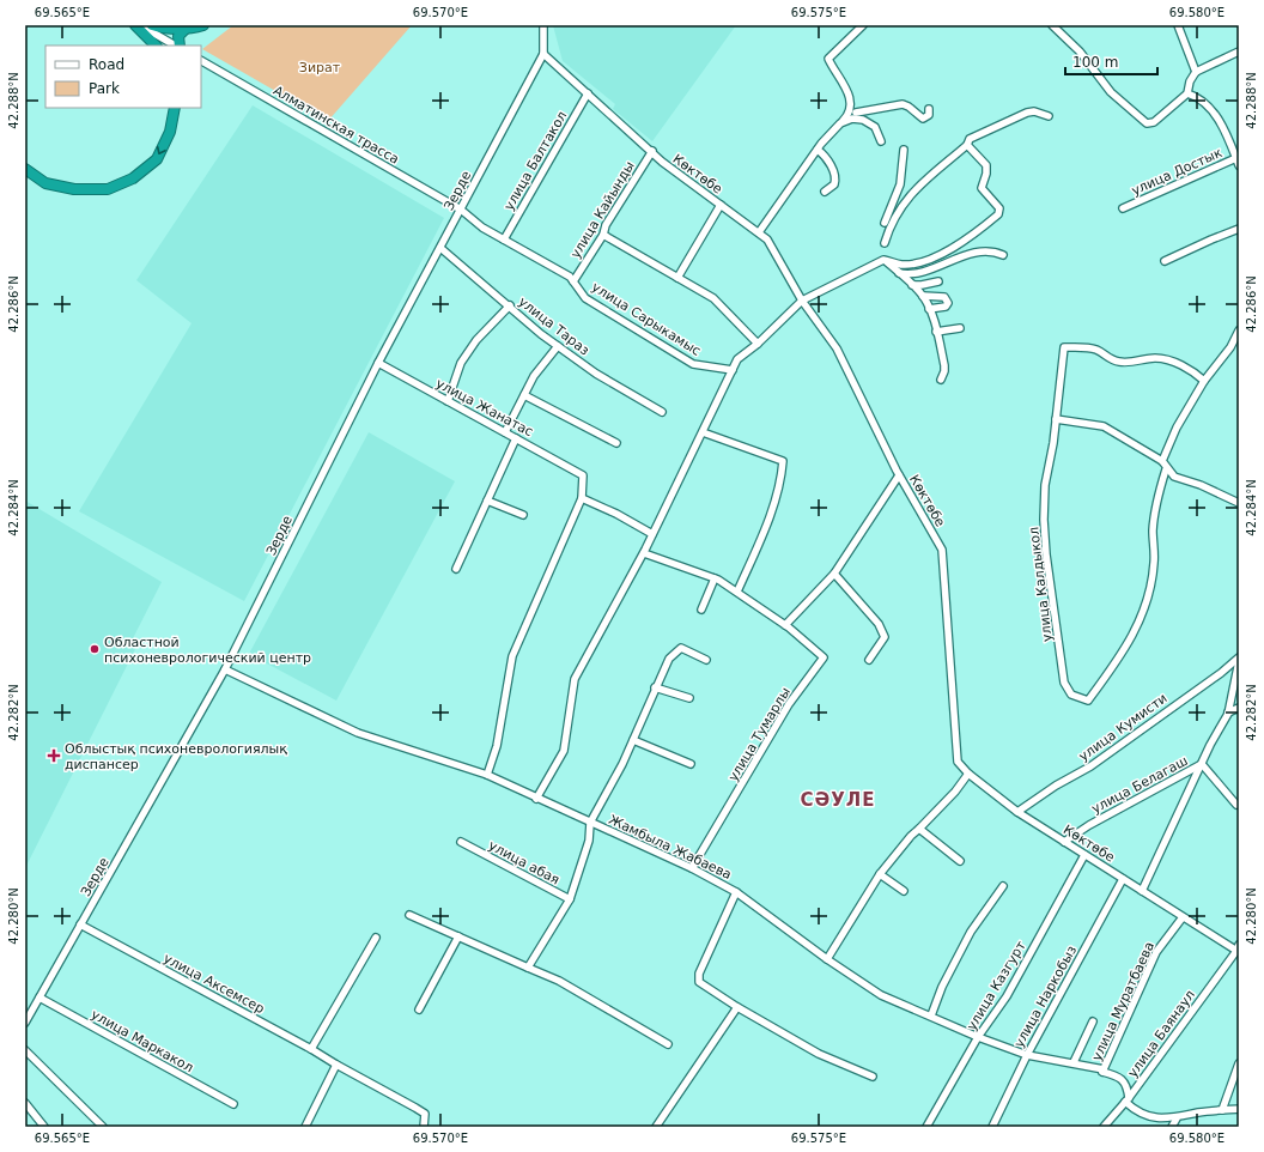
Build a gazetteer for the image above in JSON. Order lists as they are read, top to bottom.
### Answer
{
  "streets": {
    "street": [
      "Алматинская трасса",
      "улица Балтакол",
      "улица Достык",
      "Көктөбе",
      "Зерде",
      "улица Кайынды",
      "улица Сарыкамыс",
      "улица Тараз",
      "улица Жанатас",
      "улица Калдыкол",
      "улица Кумисти",
      "улица Тумарлы",
      "улица Белагаш",
      "Жамбыла Жабаева",
      "улица абая",
      "улица Аксемсер",
      "улица Казгурт",
      "улица Наркобыз",
      "улица Муратбаева",
      "улица Баянаул",
      "улица Маркакол"
    ]
  },
  "crossings": [
    ["Алматинская трасса", "Зерде"],
    ["Алматинская трасса", "улица Сарыкамыс"],
    ["улица Балтакол", "Көктөбе"],
    ["улица Балтакол", "улица Сарыкамыс"],
    ["Көктөбе", "Зерде"],
    ["Көктөбе", "улица Кайынды"],
    ["Көктөбе", "улица Кумисти"],
    ["Көктөбе", "улица Белагаш"],
    ["Көктөбе", "улица Казгурт"],
    ["Көктөбе", "улица Наркобыз"],
    ["Көктөбе", "улица Муратбаева"],
    ["Көктөбе", "улица Баянаул"],
    ["Зерде", "улица Сарыкамыс"],
    ["Зерде", "улица Тараз"],
    ["Зерде", "улица Жанатас"],
    ["Зерде", "Жамбыла Жабаева"],
    ["Зерде", "улица Аксемсер"],
    ["Зерде", "улица Маркакол"],
    ["улица Кайынды", "улица Сарыкамыс"],
    ["улица Тумарлы", "Жамбыла Жабаева"],
    ["Жамбыла Жабаева", "улица Казгурт"],
    ["Жамбыла Жабаева", "улица Наркобыз"],
    ["Жамбыла Жабаева", "улица Муратбаева"],
    ["Жамбыла Жабаева", "улица Баянаул"]
  ],
  "districts": ["СӘУЛЕ"],
  "parks": ["Зират"],
  "places": {
    "other": ["Областной психоневрологический центр"],
    "health": ["Облыстық психоневрологиялық диспансер"]
  },
  "legend": ["Road", "Park"],
  "scale_bar": "100 m",
  "coordinates": [
    "69.565°E",
    "69.570°E",
    "69.575°E",
    "69.580°E",
    "42.288°N",
    "42.286°N",
    "42.284°N",
    "42.282°N",
    "42.280°N"
  ]
}
